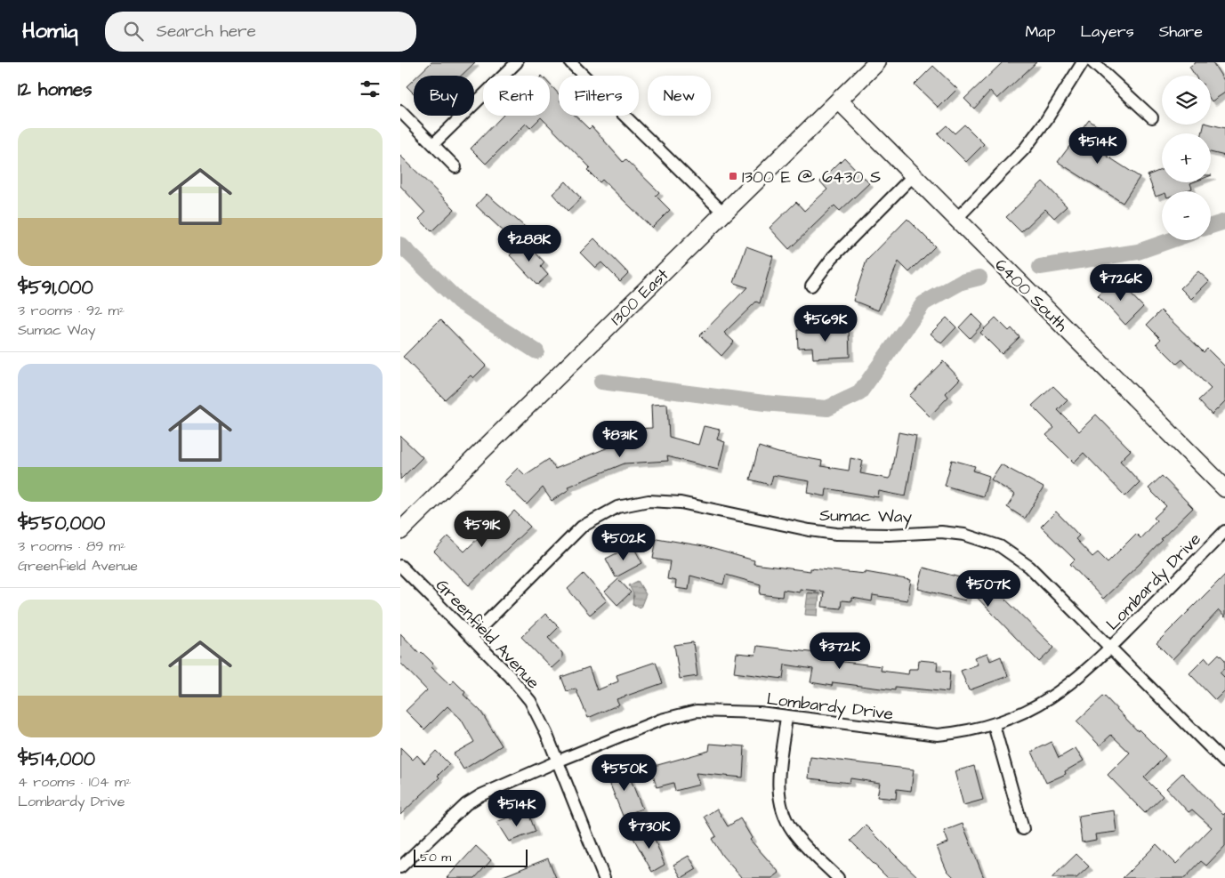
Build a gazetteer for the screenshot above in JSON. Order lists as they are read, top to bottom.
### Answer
{
  "streets": {
    "main road": ["6400 South", "1300 East"],
    "street": ["Sumac Way", "Lombardy Drive", "Greenfield Avenue"]
  },
  "crossings": [
    ["6400 South", "1300 East"],
    ["Sumac Way", "Lombardy Drive"],
    ["Sumac Way", "Greenfield Avenue"],
    ["Lombardy Drive", "Greenfield Avenue"]
  ],
  "places": {
    "transit": ["1300 E @ 6430 S"]
  },
  "scale_bar": "50 m",
  "page": {
    "header": "Homiq",
    "search": "Search here",
    "nav": ["Map", "Layers", "Share"],
    "heading": "12 homes",
    "map_buttons": ["+", "−"],
    "chip": [
      "Buy",
      "Rent",
      "Filters",
      "New"
    ],
    "list": [
      {
        "name": "$591,000",
        "note": "3 rooms · 92 m² · Sumac Way"
      },
      {
        "name": "$550,000",
        "note": "3 rooms · 89 m² · Greenfield Avenue"
      },
      {
        "name": "$514,000",
        "note": "4 rooms · 104 m² · Lombardy Drive"
      }
    ],
    "price": [
      "$514K",
      "$288K",
      "$726K",
      "$569K",
      "$831K",
      "$591K",
      "$502K",
      "$507K",
      "$372K",
      "$550K",
      "$514K",
      "$730K"
    ],
    "scale": "50 m"
  }
}
